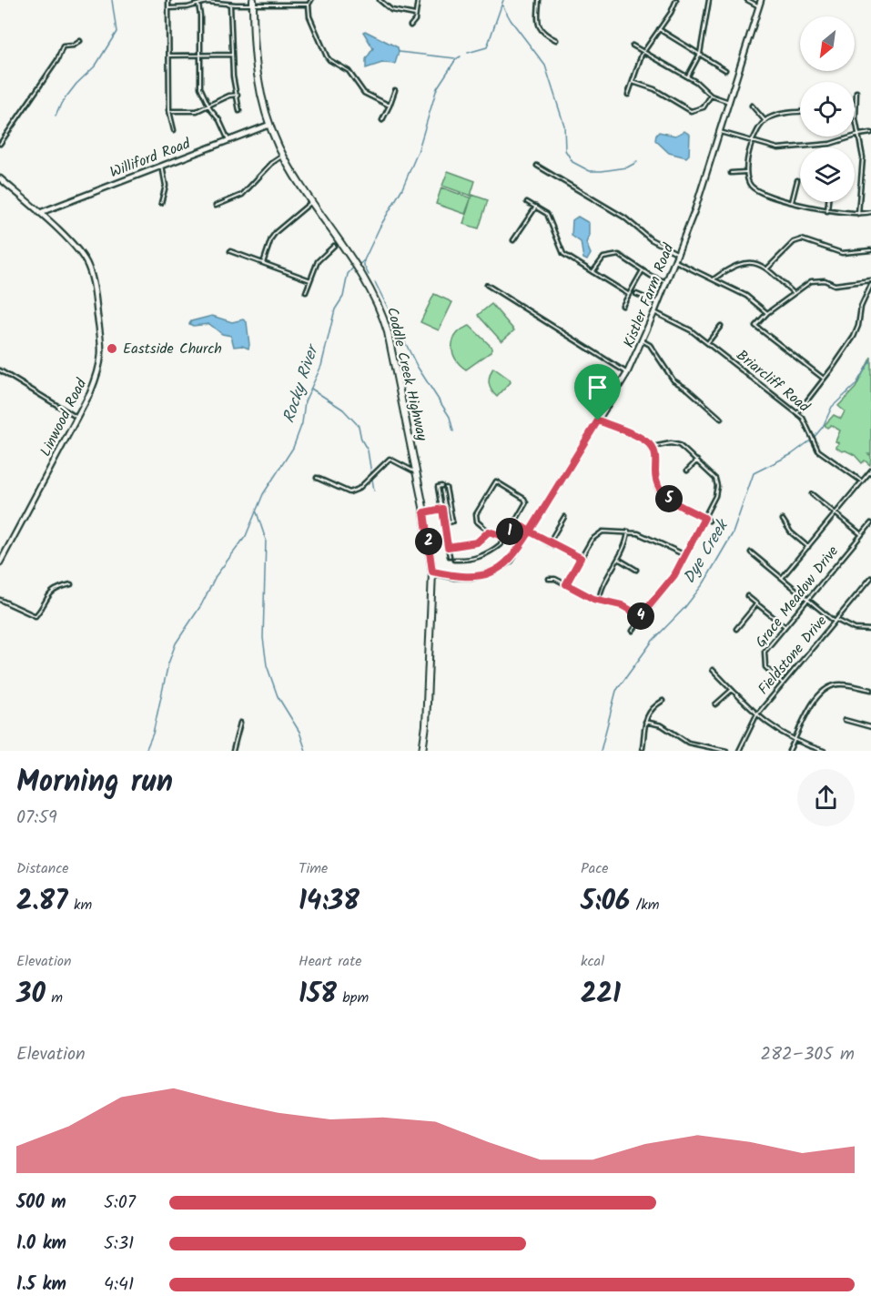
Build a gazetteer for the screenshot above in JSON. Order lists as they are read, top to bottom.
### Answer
{
  "streets": {
    "main road": ["Coddle Creek Highway"],
    "street": [
      "Williford Road",
      "Kistler Farm Road",
      "Briarcliff Road",
      "Linwood Road",
      "Grace Meadow Drive",
      "Fieldstone Drive"
    ]
  },
  "crossings": [
    ["Williford Road", "Coddle Creek Highway"],
    ["Williford Road", "Linwood Road"],
    ["Kistler Farm Road", "Coddle Creek Highway"],
    ["Kistler Farm Road", "Briarcliff Road"],
    ["Grace Meadow Drive", "Fieldstone Drive"]
  ],
  "water": ["Rocky River", "Dye Creek"],
  "places": ["Eastside Church"],
  "north": "bottom left",
  "page": {
    "pins": [
      "5",
      "1",
      "2",
      "4"
    ],
    "heading": ["Morning run", "07:59"],
    "stats": [
      ["Distance", "2.87 km"],
      ["Time", "14:38"],
      ["Pace", "5:06 /km"],
      ["Elevation", "30 m"],
      ["Heart rate", "158 bpm"],
      ["kcal", "221"]
    ],
    "chart": ["Elevation", "282–305 m"],
    "list": [
      {
        "name": "500 m",
        "note": "5:07"
      },
      {
        "name": "1.0 km",
        "note": "5:31"
      },
      {
        "name": "1.5 km",
        "note": "4:41"
      }
    ]
  }
}
